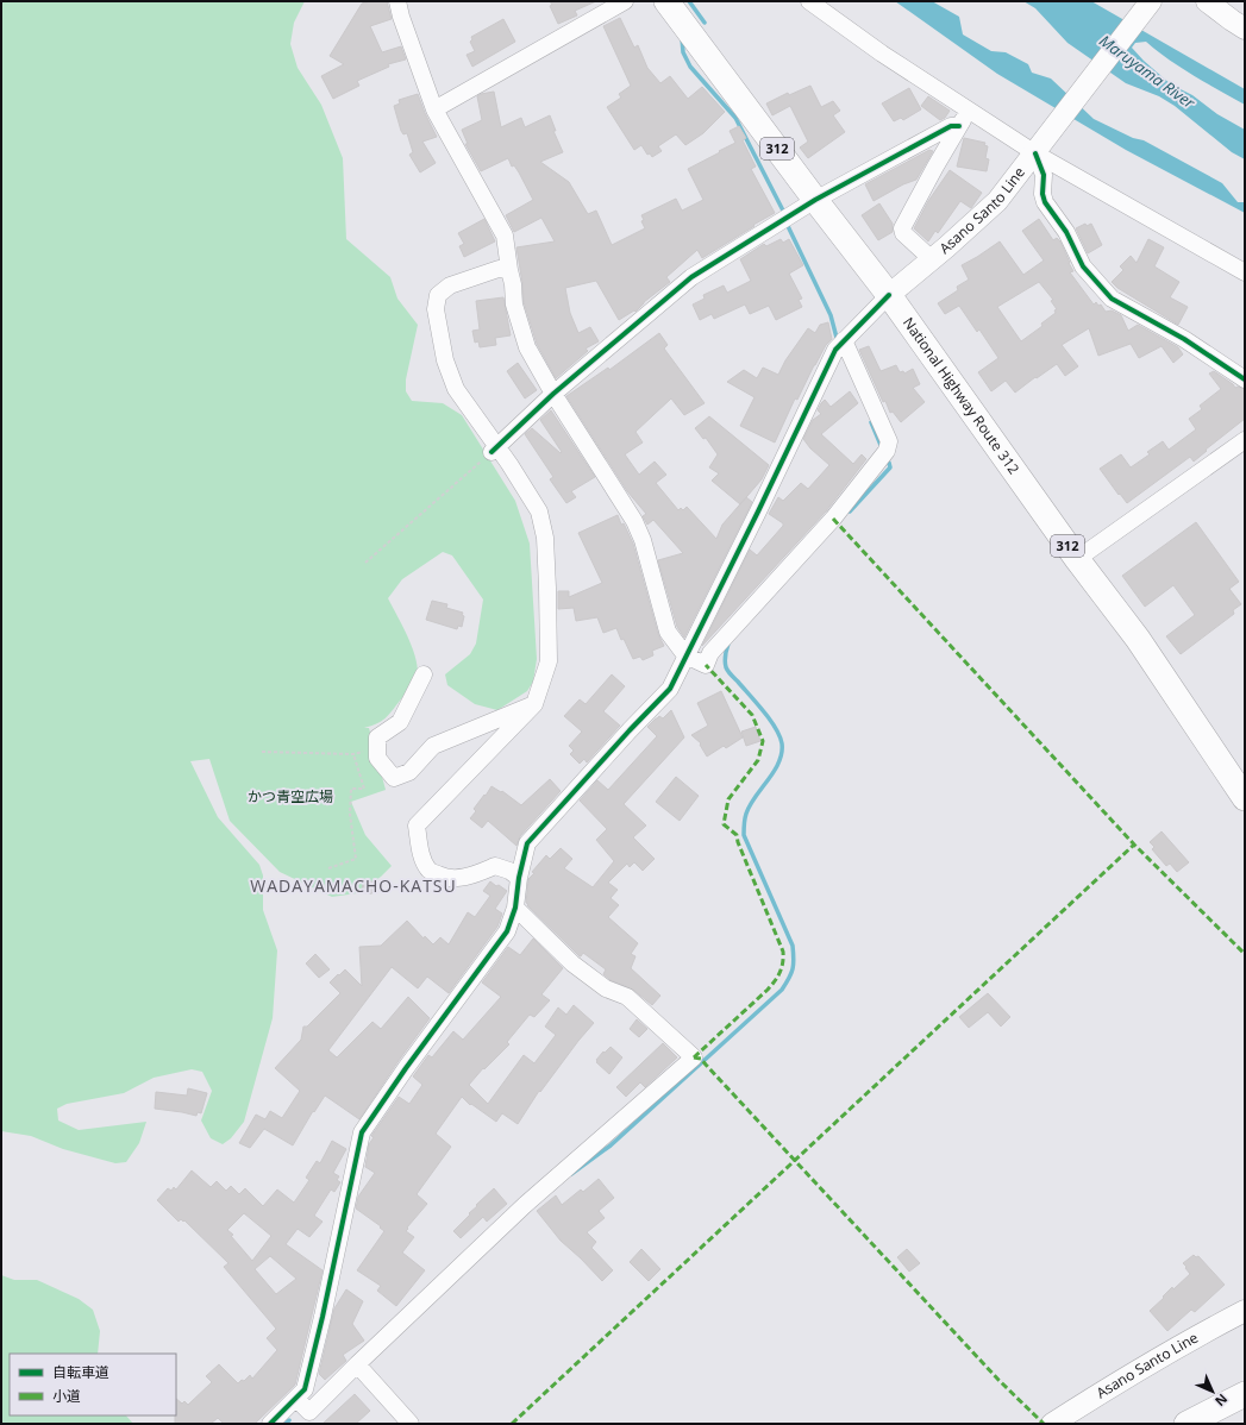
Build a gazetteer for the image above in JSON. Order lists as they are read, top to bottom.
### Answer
{
  "streets": {
    "highway": ["312", "National Highway Route 312"],
    "main road": ["Asano Santo Line"]
  },
  "crossings": [
    ["Asano Santo Line", "National Highway Route 312"]
  ],
  "districts": ["WADAYAMACHO-KATSU"],
  "water": ["Maruyama River"],
  "parks": ["かつ青空広場"],
  "legend": ["自転車道", "小道"],
  "north": "bottom right"
}
